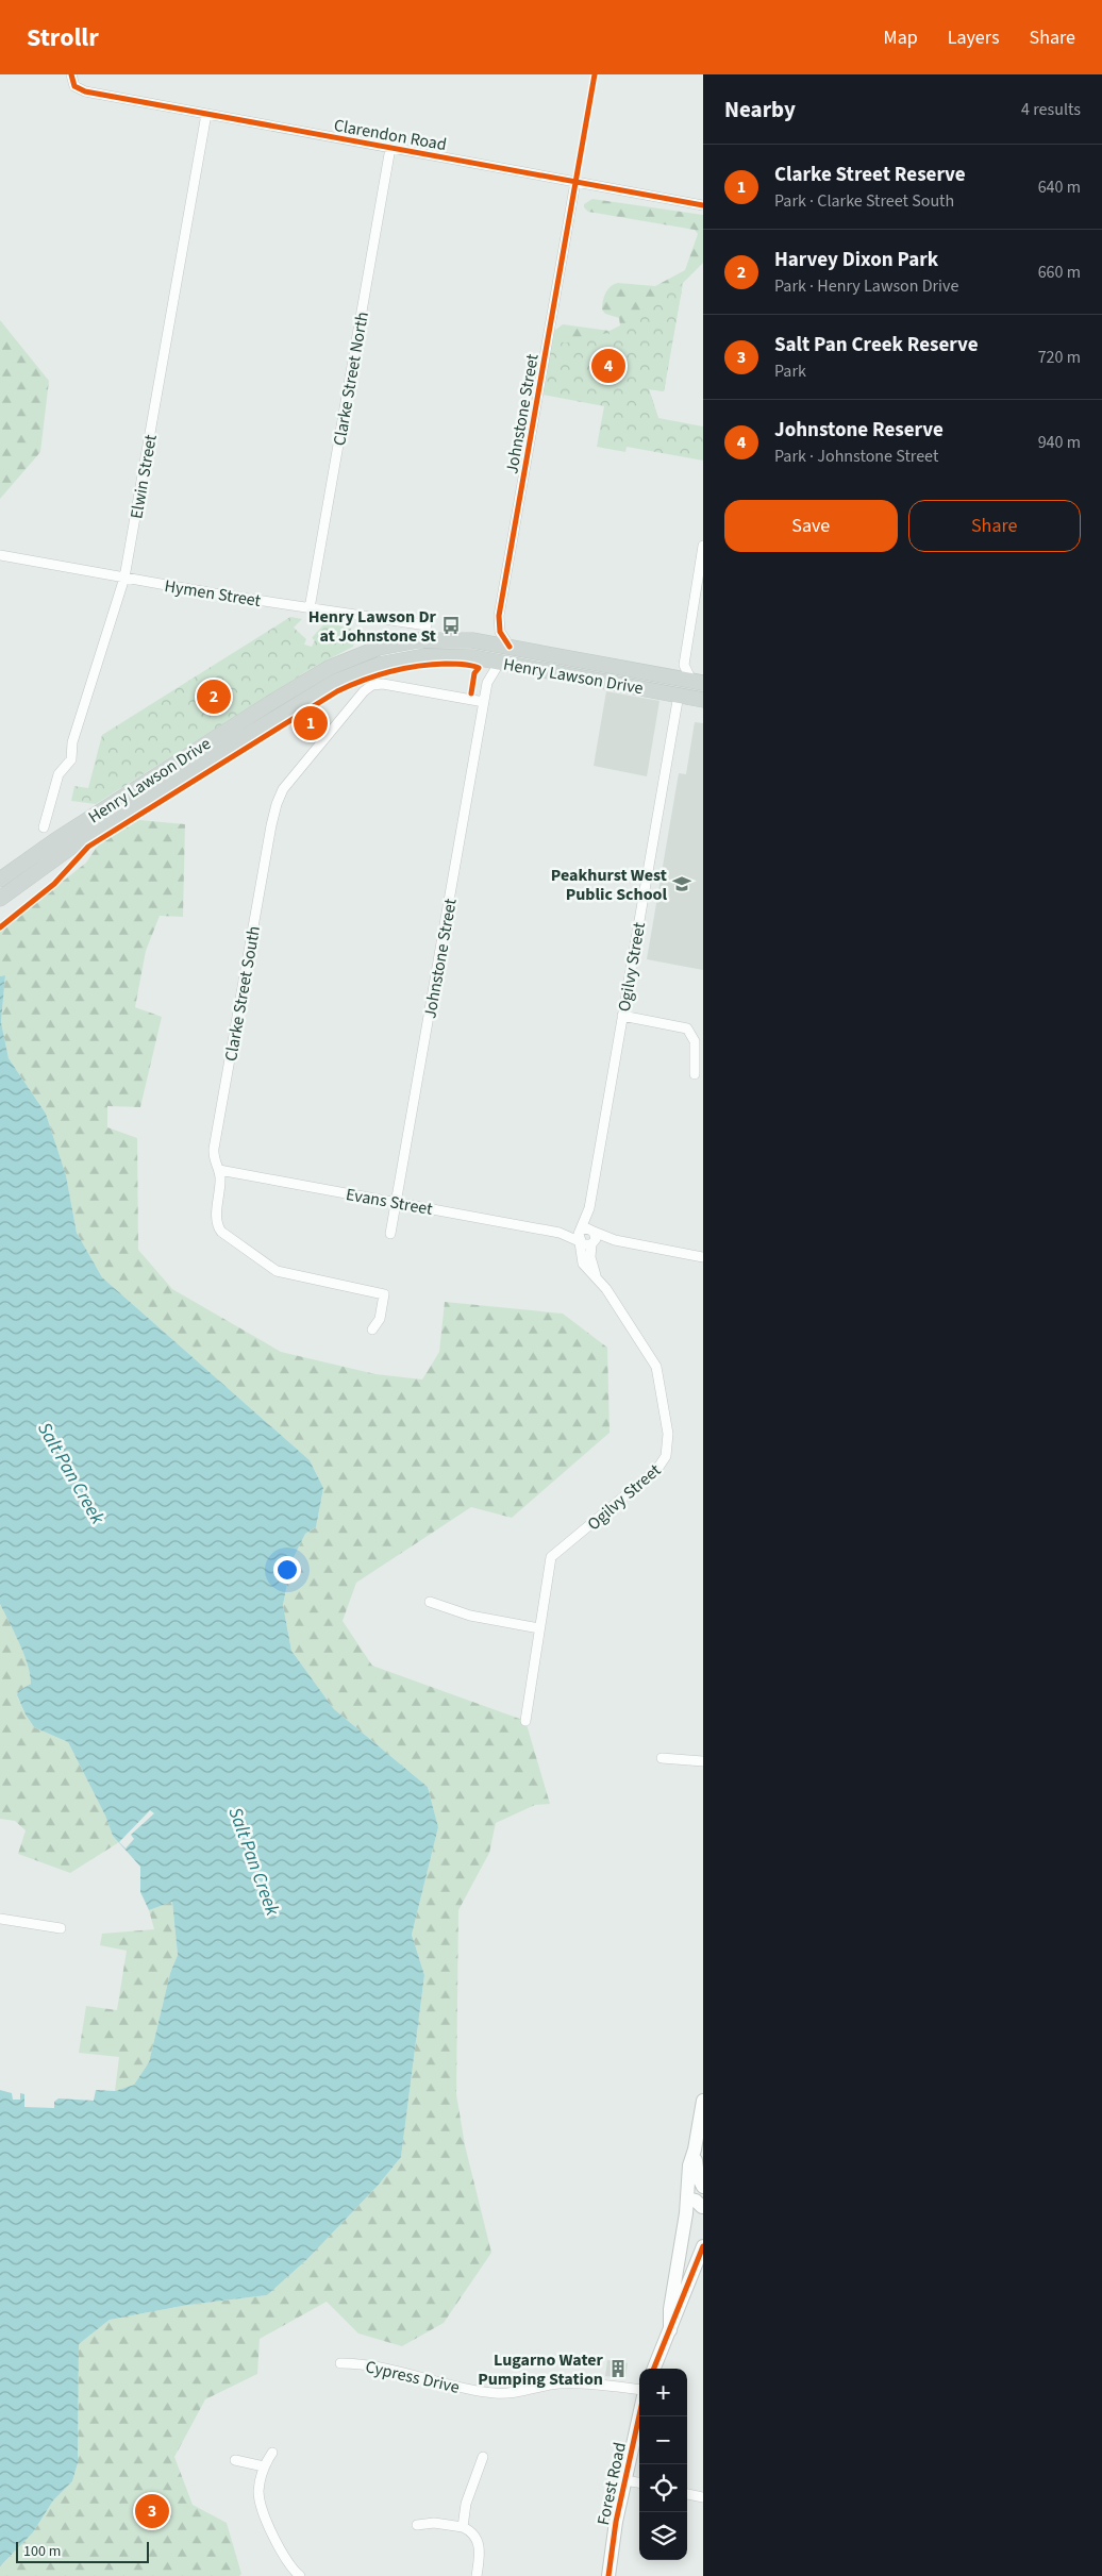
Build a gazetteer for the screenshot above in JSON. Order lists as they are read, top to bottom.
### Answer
{
  "streets": {
    "main road": ["Henry Lawson Drive"],
    "street": [
      "Clarendon Road",
      "Clarke Street North",
      "Johnstone Street",
      "Elwin Street",
      "Hymen Street",
      "Ogilvy Street",
      "Clarke Street South",
      "Evans Street",
      "Cypress Drive",
      "Forest Road"
    ]
  },
  "crossings": [
    ["Clarendon Road", "Clarke Street North"],
    ["Clarendon Road", "Johnstone Street"],
    ["Clarendon Road", "Elwin Street"],
    ["Clarke Street North", "Hymen Street"],
    ["Johnstone Street", "Henry Lawson Drive"],
    ["Johnstone Street", "Clarke Street South"],
    ["Johnstone Street", "Evans Street"],
    ["Elwin Street", "Hymen Street"],
    ["Henry Lawson Drive", "Ogilvy Street"],
    ["Ogilvy Street", "Evans Street"],
    ["Clarke Street South", "Evans Street"]
  ],
  "water": ["Salt Pan Creek"],
  "places": {
    "bus stop": ["Henry Lawson Dr at Johnstone St"],
    "school or university": ["Peakhurst West Public School"],
    "building": ["Lugarno Water Pumping Station"]
  },
  "scale_bar": "100 m",
  "page": {
    "header": "Strollr",
    "nav": ["Map", "Layers", "Share"],
    "heading": ["Nearby", "4 results"],
    "list": [
      {
        "mark": "1",
        "name": "Clarke Street Reserve",
        "note": "Park · Clarke Street South",
        "value": "640 m"
      },
      {
        "mark": "2",
        "name": "Harvey Dixon Park",
        "note": "Park · Henry Lawson Drive",
        "value": "660 m"
      },
      {
        "mark": "3",
        "name": "Salt Pan Creek Reserve",
        "note": "Park",
        "value": "720 m"
      },
      {
        "mark": "4",
        "name": "Johnstone Reserve",
        "note": "Park · Johnstone Street",
        "value": "940 m"
      }
    ],
    "pins": [
      "4",
      "2",
      "1",
      "3"
    ],
    "buttons": ["Save", "Share"],
    "map_buttons": ["+", "−"],
    "scale": "100 m"
  }
}
